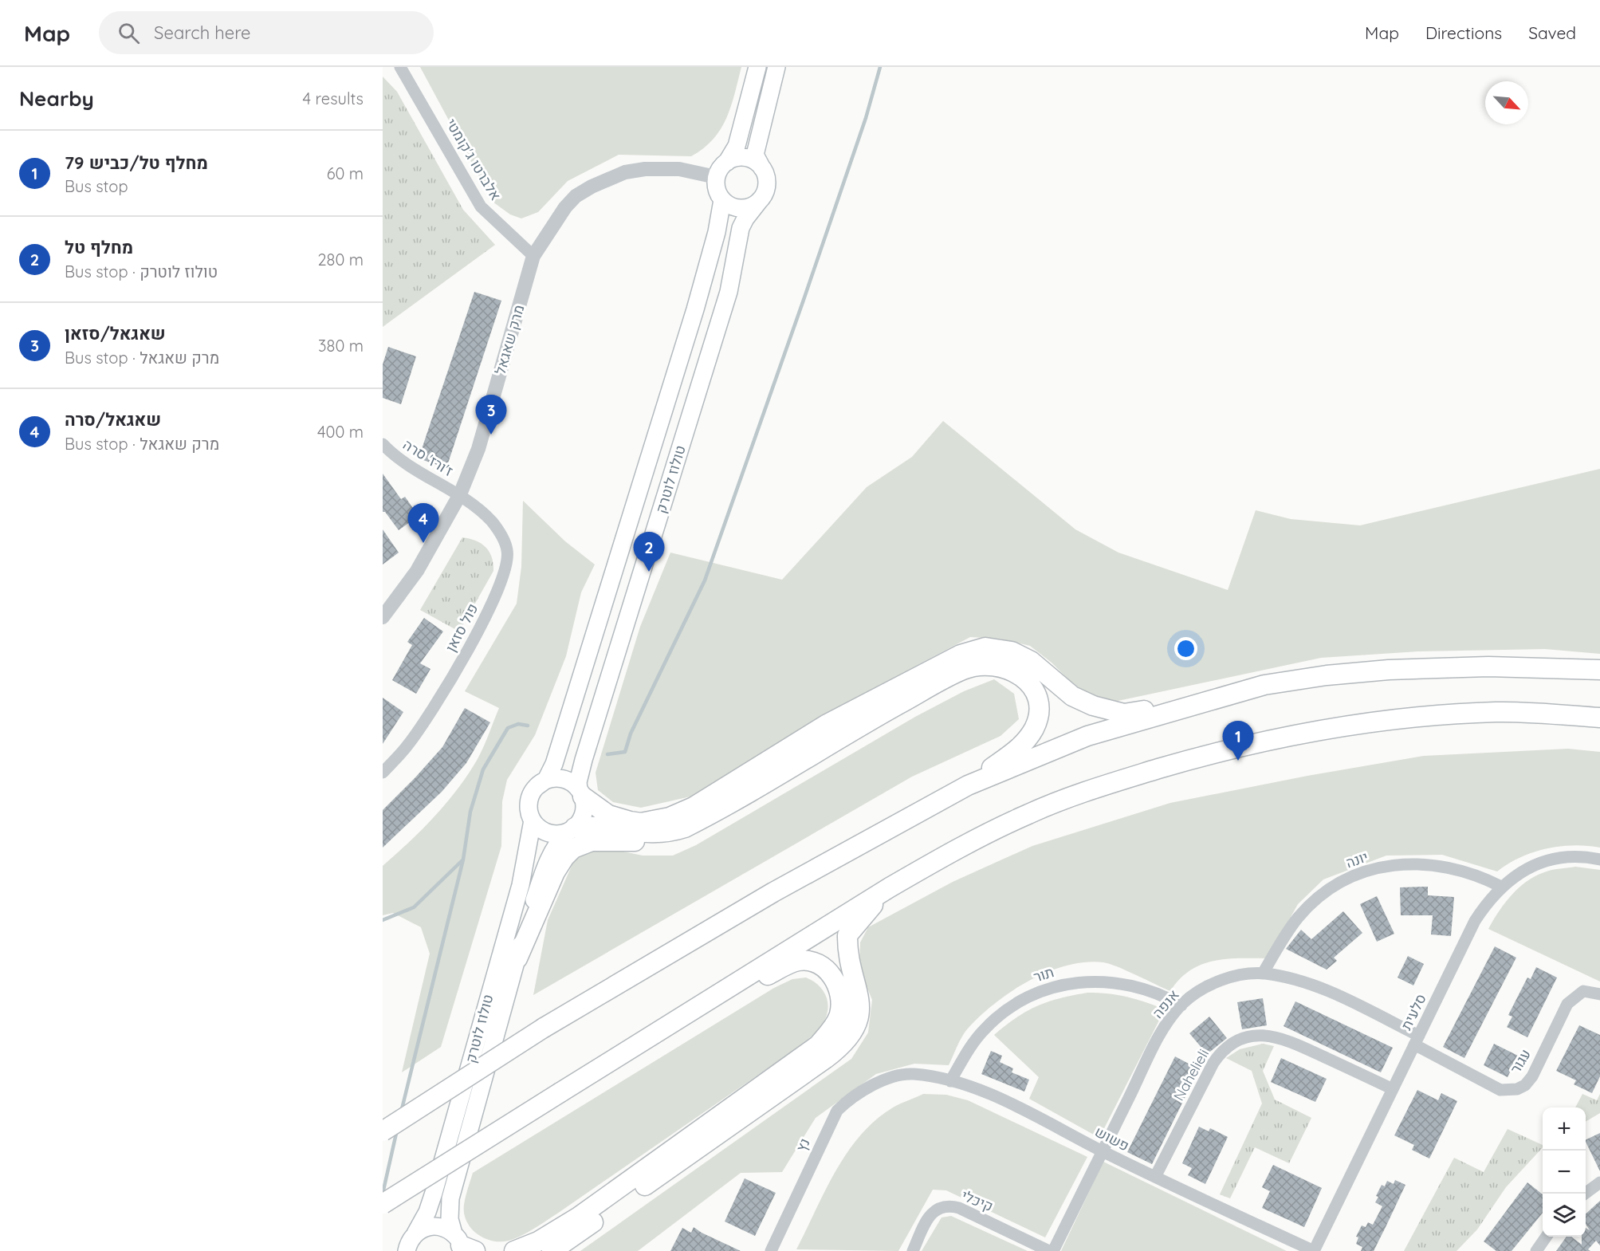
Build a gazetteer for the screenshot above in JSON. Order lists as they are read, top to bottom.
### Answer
{
  "streets": {
    "main road": ["טולוז לוטרק"],
    "street": [
      "אלברטו ג'קומטי",
      "מרק שאגאל",
      "ז'ורז' סרה",
      "פול סזאן",
      "יונה",
      "תור",
      "אנפה",
      "סלעית",
      "עגור",
      "Nahelieli",
      "פשוש",
      "נץ",
      "קיכלי"
    ]
  },
  "crossings": [
    ["אלברטו ג'קומטי", "מרק שאגאל"],
    ["מרק שאגאל", "ז'ורז' סרה"],
    ["מרק שאגאל", "טולוז לוטרק"],
    ["מרק שאגאל", "פול סזאן"],
    ["ז'ורז' סרה", "פול סזאן"],
    ["יונה", "אנפה"],
    ["יונה", "סלעית"],
    ["תור", "אנפה"],
    ["תור", "פשוש"],
    ["אנפה", "סלעית"],
    ["אנפה", "עגור"],
    ["אנפה", "פשוש"],
    ["סלעית", "עגור"],
    ["סלעית", "Nahelieli"],
    ["סלעית", "פשוש"],
    ["Nahelieli", "פשוש"],
    ["פשוש", "נץ"]
  ],
  "north": "bottom right",
  "page": {
    "header": "Map",
    "search": "Search here",
    "nav": ["Map", "Directions", "Saved"],
    "heading": ["Nearby", "4 results"],
    "list": [
      {
        "mark": "1",
        "name": "מחלף טל/כביש 79",
        "note": "Bus stop",
        "value": "60 m"
      },
      {
        "mark": "2",
        "name": "מחלף טל",
        "note": "Bus stop · טולוז לוטרק",
        "value": "280 m"
      },
      {
        "mark": "3",
        "name": "שאגאל/סזאן",
        "note": "Bus stop · מרק שאגאל",
        "value": "380 m"
      },
      {
        "mark": "4",
        "name": "שאגאל/סרה",
        "note": "Bus stop · מרק שאגאל",
        "value": "400 m"
      }
    ],
    "pins": [
      "3",
      "4",
      "2",
      "1"
    ],
    "map_buttons": ["+", "−"]
  }
}
